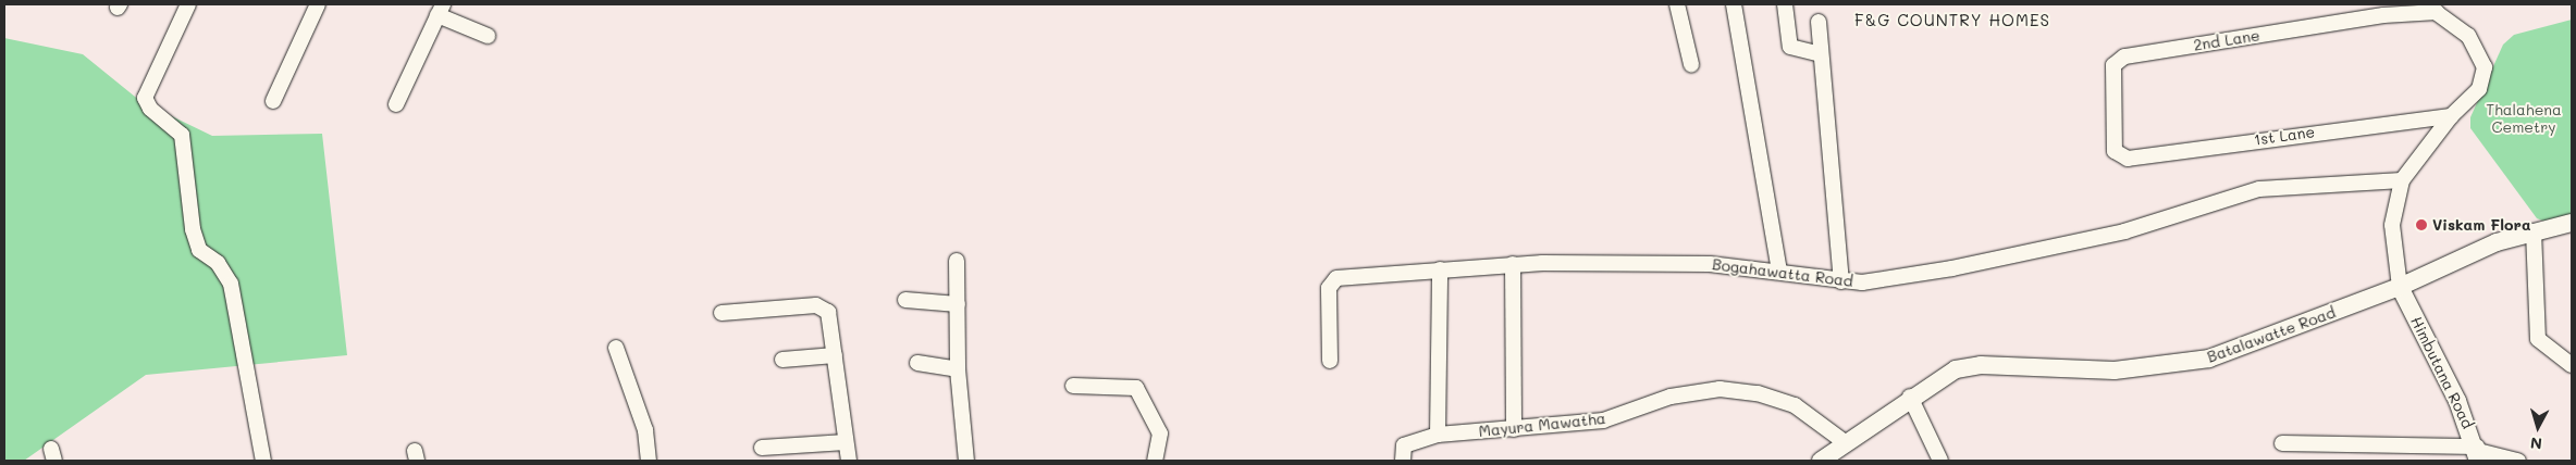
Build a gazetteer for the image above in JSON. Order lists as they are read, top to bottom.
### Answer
{
  "streets": {
    "street": [
      "2nd Lane",
      "1st Lane",
      "Bogahawatta Road",
      "Batalawatte Road",
      "Himbutana Road",
      "Mayura Mawatha"
    ]
  },
  "crossings": [
    ["2nd Lane", "1st Lane"],
    ["Batalawatte Road", "Himbutana Road"],
    ["Batalawatte Road", "Mayura Mawatha"]
  ],
  "districts": ["F&G COUNTRY HOMES"],
  "parks": ["Thalahena Cemetry"],
  "places": ["Viskam Flora"],
  "north": "bottom"
}
